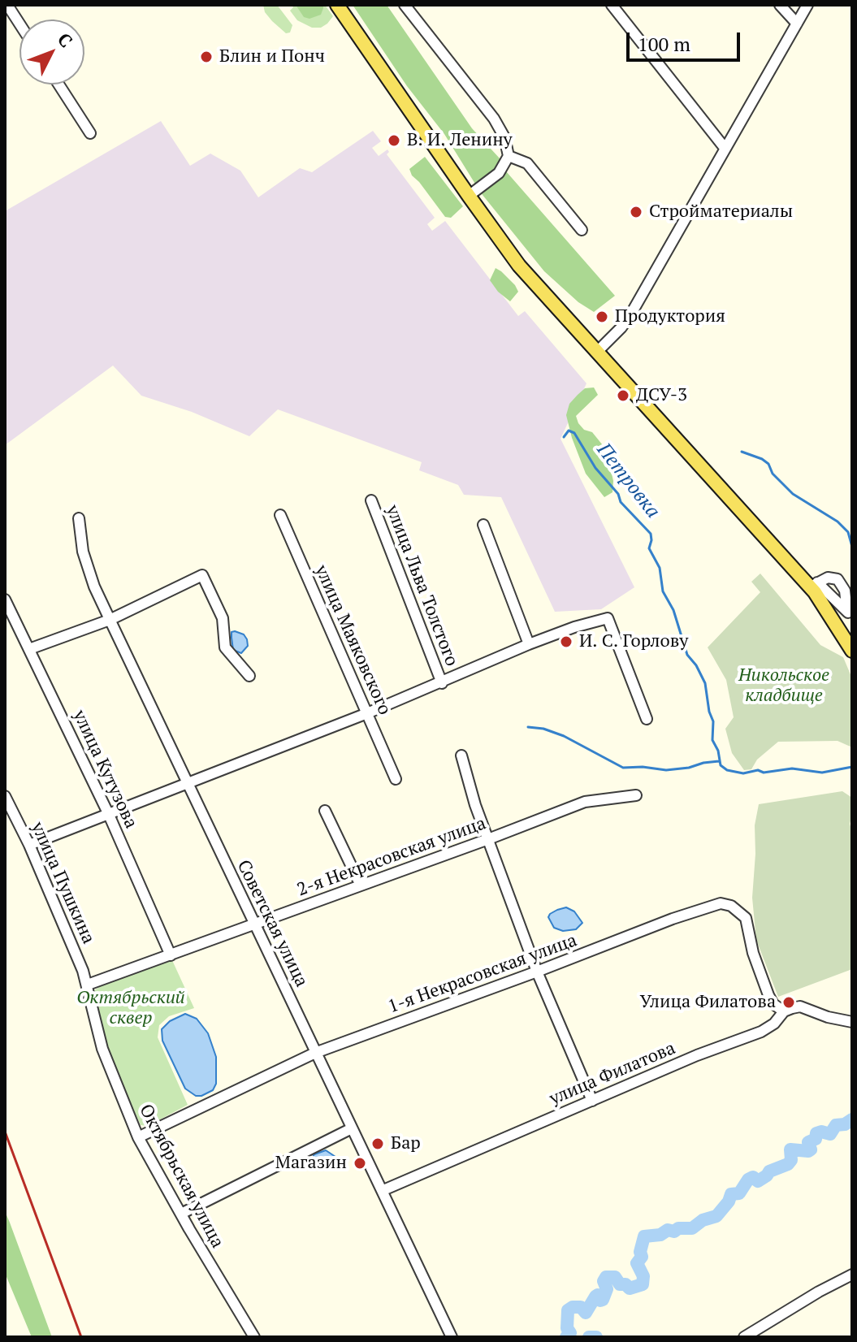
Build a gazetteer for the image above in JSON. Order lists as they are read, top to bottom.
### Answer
{
  "streets": {
    "street": [
      "улица Льва Толстого",
      "улица Маяковского",
      "улица Кутузова",
      "2-я Некрасовская улица",
      "улица Пушкина",
      "Советская улица",
      "1-я Некрасовская улица",
      "улица Филатова",
      "Октябрьская улица"
    ]
  },
  "crossings": [
    ["улица Кутузова", "2-я Некрасовская улица"],
    ["2-я Некрасовская улица", "улица Пушкина"],
    ["2-я Некрасовская улица", "Советская улица"],
    ["2-я Некрасовская улица", "Октябрьская улица"],
    ["улица Пушкина", "Октябрьская улица"],
    ["Советская улица", "1-я Некрасовская улица"],
    ["Советская улица", "улица Филатова"],
    ["1-я Некрасовская улица", "улица Филатова"],
    ["1-я Некрасовская улица", "Октябрьская улица"]
  ],
  "water": ["Петровка"],
  "parks": ["Никольское кладбище", "Октябрьский сквер"],
  "places": [
    "Блин и Понч",
    "В. И. Ленину",
    "Стройматериалы",
    "Продуктория",
    "ДСУ-3",
    "И. С. Горлову",
    "Улица Филатова",
    "Бар",
    "Магазин"
  ],
  "scale_bar": "100 m",
  "north": "top right"
}
